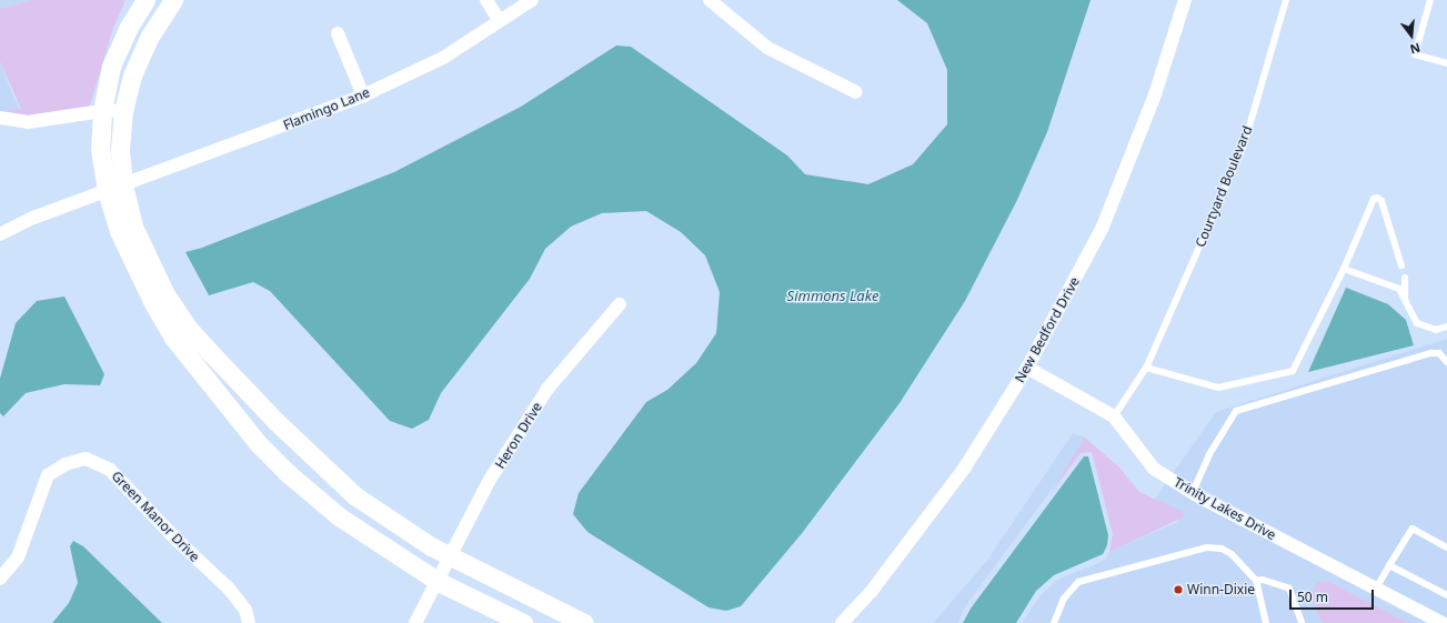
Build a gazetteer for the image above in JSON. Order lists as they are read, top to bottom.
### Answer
{
  "streets": {
    "street": [
      "Flamingo Lane",
      "New Bedford Drive",
      "Heron Drive",
      "Trinity Lakes Drive",
      "Green Manor Drive"
    ],
    "lane": ["Courtyard Boulevard"]
  },
  "crossings": [
    ["Courtyard Boulevard", "Trinity Lakes Drive"],
    ["New Bedford Drive", "Trinity Lakes Drive"]
  ],
  "water": ["Simmons Lake"],
  "places": ["Winn-Dixie"],
  "scale_bar": "50 m",
  "north": "bottom"
}
